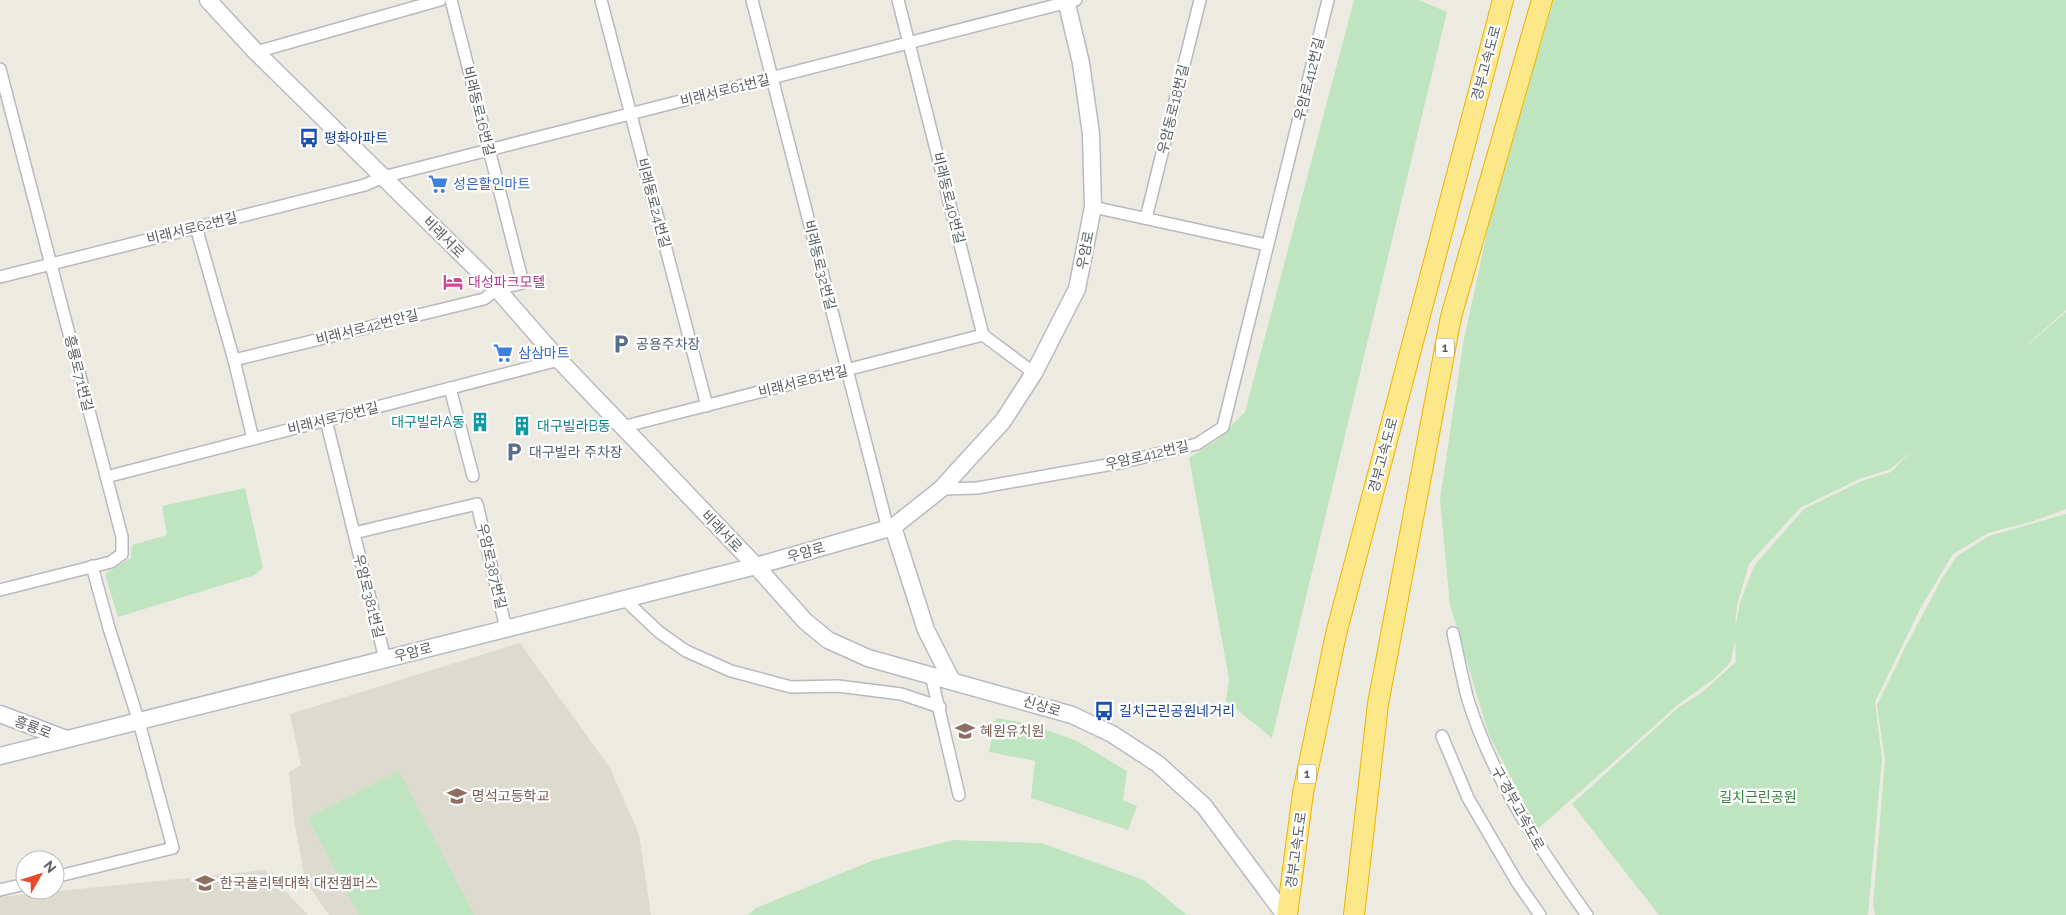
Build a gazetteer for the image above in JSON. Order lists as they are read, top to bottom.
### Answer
{
  "streets": {
    "highway": ["경부고속도로", "1"],
    "main road": [
      "비래서로",
      "우암로",
      "신상로",
      "흥룡로"
    ],
    "street": [
      "우암로412번길",
      "비래서로61번길",
      "우암동로18번길",
      "비래동로16번길",
      "비래동로40번길",
      "비래동로24번길",
      "비래서로62번길",
      "비래동로32번길",
      "비래서로42번안길",
      "흥룡로71번길",
      "비래서로81번길",
      "비래서로76번길",
      "우암로387번길",
      "우암로381번길",
      "구 경부고속도로"
    ]
  },
  "crossings": [
    ["경부고속도로", "신상로"],
    ["우암로412번길", "우암로"],
    ["비래서로61번길", "비래동로16번길"],
    ["비래서로61번길", "비래동로40번길"],
    ["비래서로61번길", "비래동로24번길"],
    ["비래서로61번길", "비래서로62번길"],
    ["비래서로61번길", "비래서로"],
    ["비래서로61번길", "우암로"],
    ["비래서로61번길", "비래동로32번길"],
    ["비래동로16번길", "비래서로"],
    ["비래동로16번길", "비래서로42번안길"],
    ["비래동로40번길", "비래서로81번길"],
    ["비래동로24번길", "비래서로81번길"],
    ["비래서로62번길", "비래서로"],
    ["비래서로62번길", "흥룡로71번길"],
    ["비래서로", "우암로"],
    ["비래서로", "비래서로42번안길"],
    ["비래서로", "비래서로81번길"],
    ["비래서로", "비래서로76번길"],
    ["비래서로", "신상로"],
    ["우암로", "비래동로32번길"],
    ["우암로", "우암로387번길"],
    ["우암로", "우암로381번길"],
    ["우암로", "신상로"],
    ["우암로", "흥룡로"],
    ["비래동로32번길", "비래서로81번길"],
    ["흥룡로71번길", "비래서로76번길"],
    ["비래서로76번길", "우암로381번길"],
    ["우암로387번길", "우암로381번길"]
  ],
  "parks": ["길치근린공원"],
  "places": {
    "bus stop": ["평화아파트", "길치근린공원네거리"],
    "supermarket": ["성은할인마트", "삼삼마트"],
    "hotel": ["대성파크모텔"],
    "parking": ["공용주차장", "대구빌라 주차장"],
    "building": ["대구빌라A동", "대구빌라B동"],
    "school or university": ["혜원유치원", "명석고등학교", "한국폴리텍대학 대전캠퍼스"]
  },
  "north": "top right"
}
